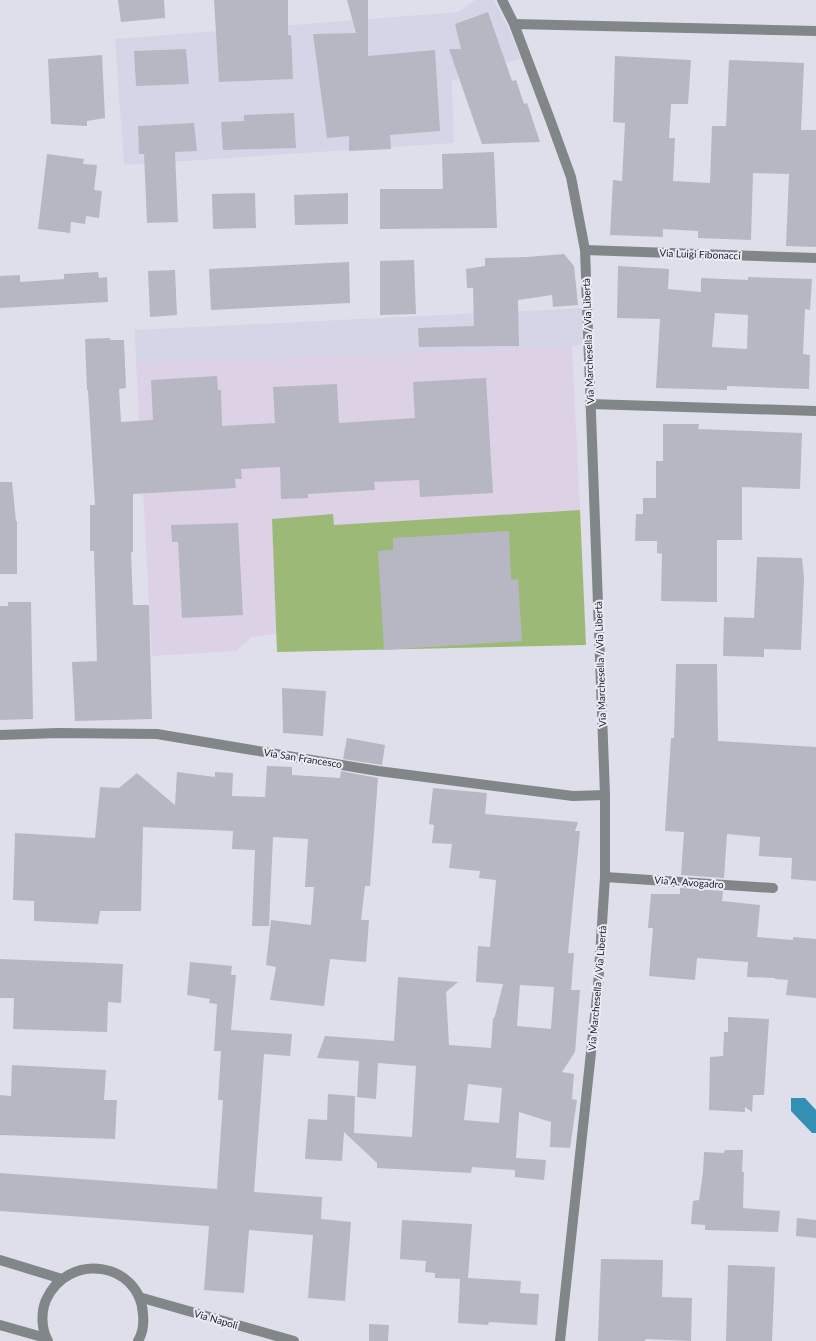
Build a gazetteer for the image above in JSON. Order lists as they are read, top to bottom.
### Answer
{
  "streets": {
    "street": [
      "Via Luigi Fibonacci",
      "Via Marchesella / Via Libertà",
      "Via San Francesco",
      "Via A. Avogadro",
      "Via Napoli"
    ]
  },
  "crossings": [
    ["Via Luigi Fibonacci", "Via Marchesella / Via Libertà"],
    ["Via Marchesella / Via Libertà", "Via San Francesco"],
    ["Via Marchesella / Via Libertà", "Via A. Avogadro"]
  ]
}
